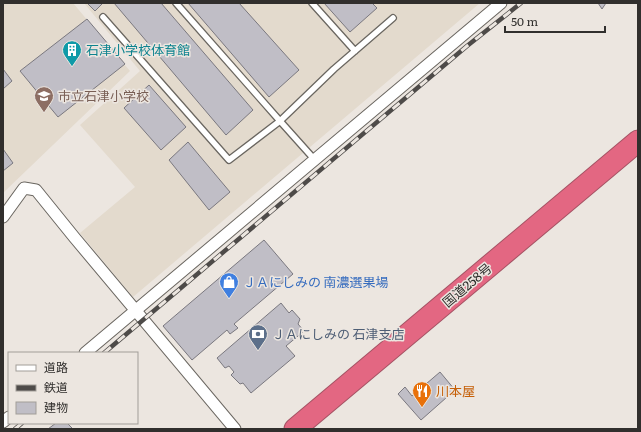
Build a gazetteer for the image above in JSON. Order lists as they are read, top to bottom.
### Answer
{
  "streets": {
    "highway": ["国道258号"]
  },
  "places": {
    "building": ["石津小学校体育館"],
    "school or university": ["市立石津小学校"],
    "shop": ["ＪＡにしみの 南濃選果場"],
    "bank": ["ＪＡにしみの 石津支店"],
    "restaurant": ["川本屋"]
  },
  "legend": ["道路", "鉄道", "建物"],
  "scale_bar": "50 m"
}
